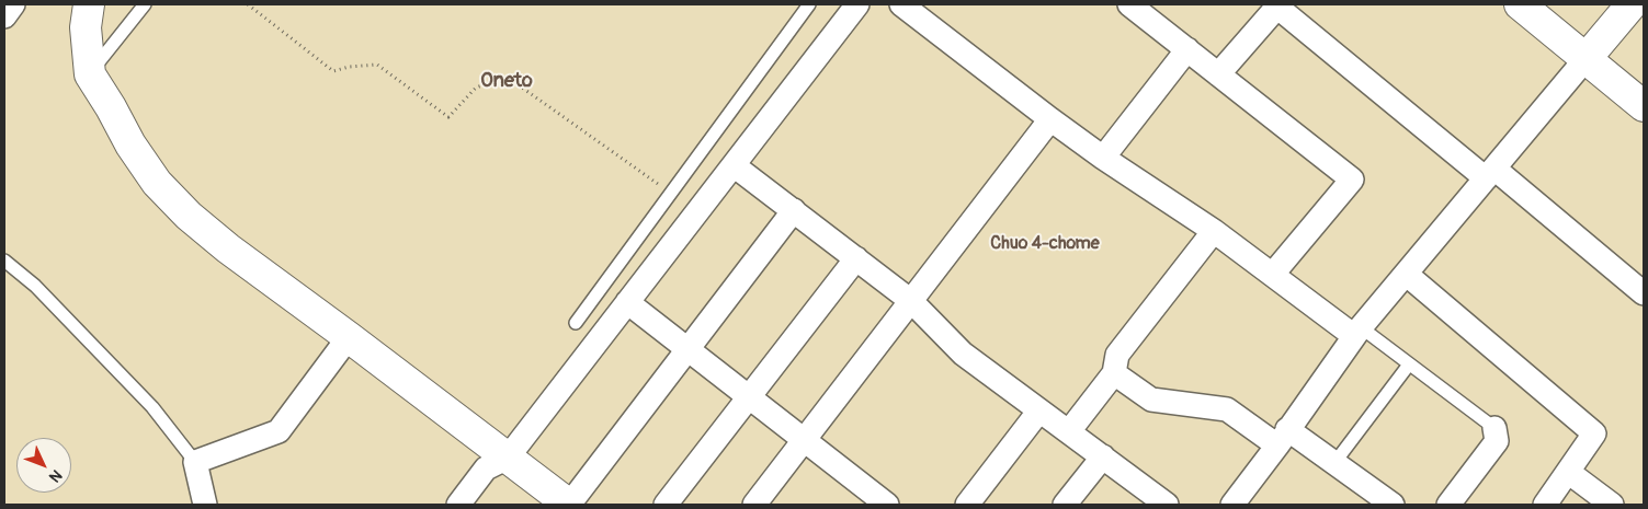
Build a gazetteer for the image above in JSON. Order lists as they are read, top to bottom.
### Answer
{
  "districts": ["Oneto", "Chuo 4-chome"],
  "north": "bottom right"
}
